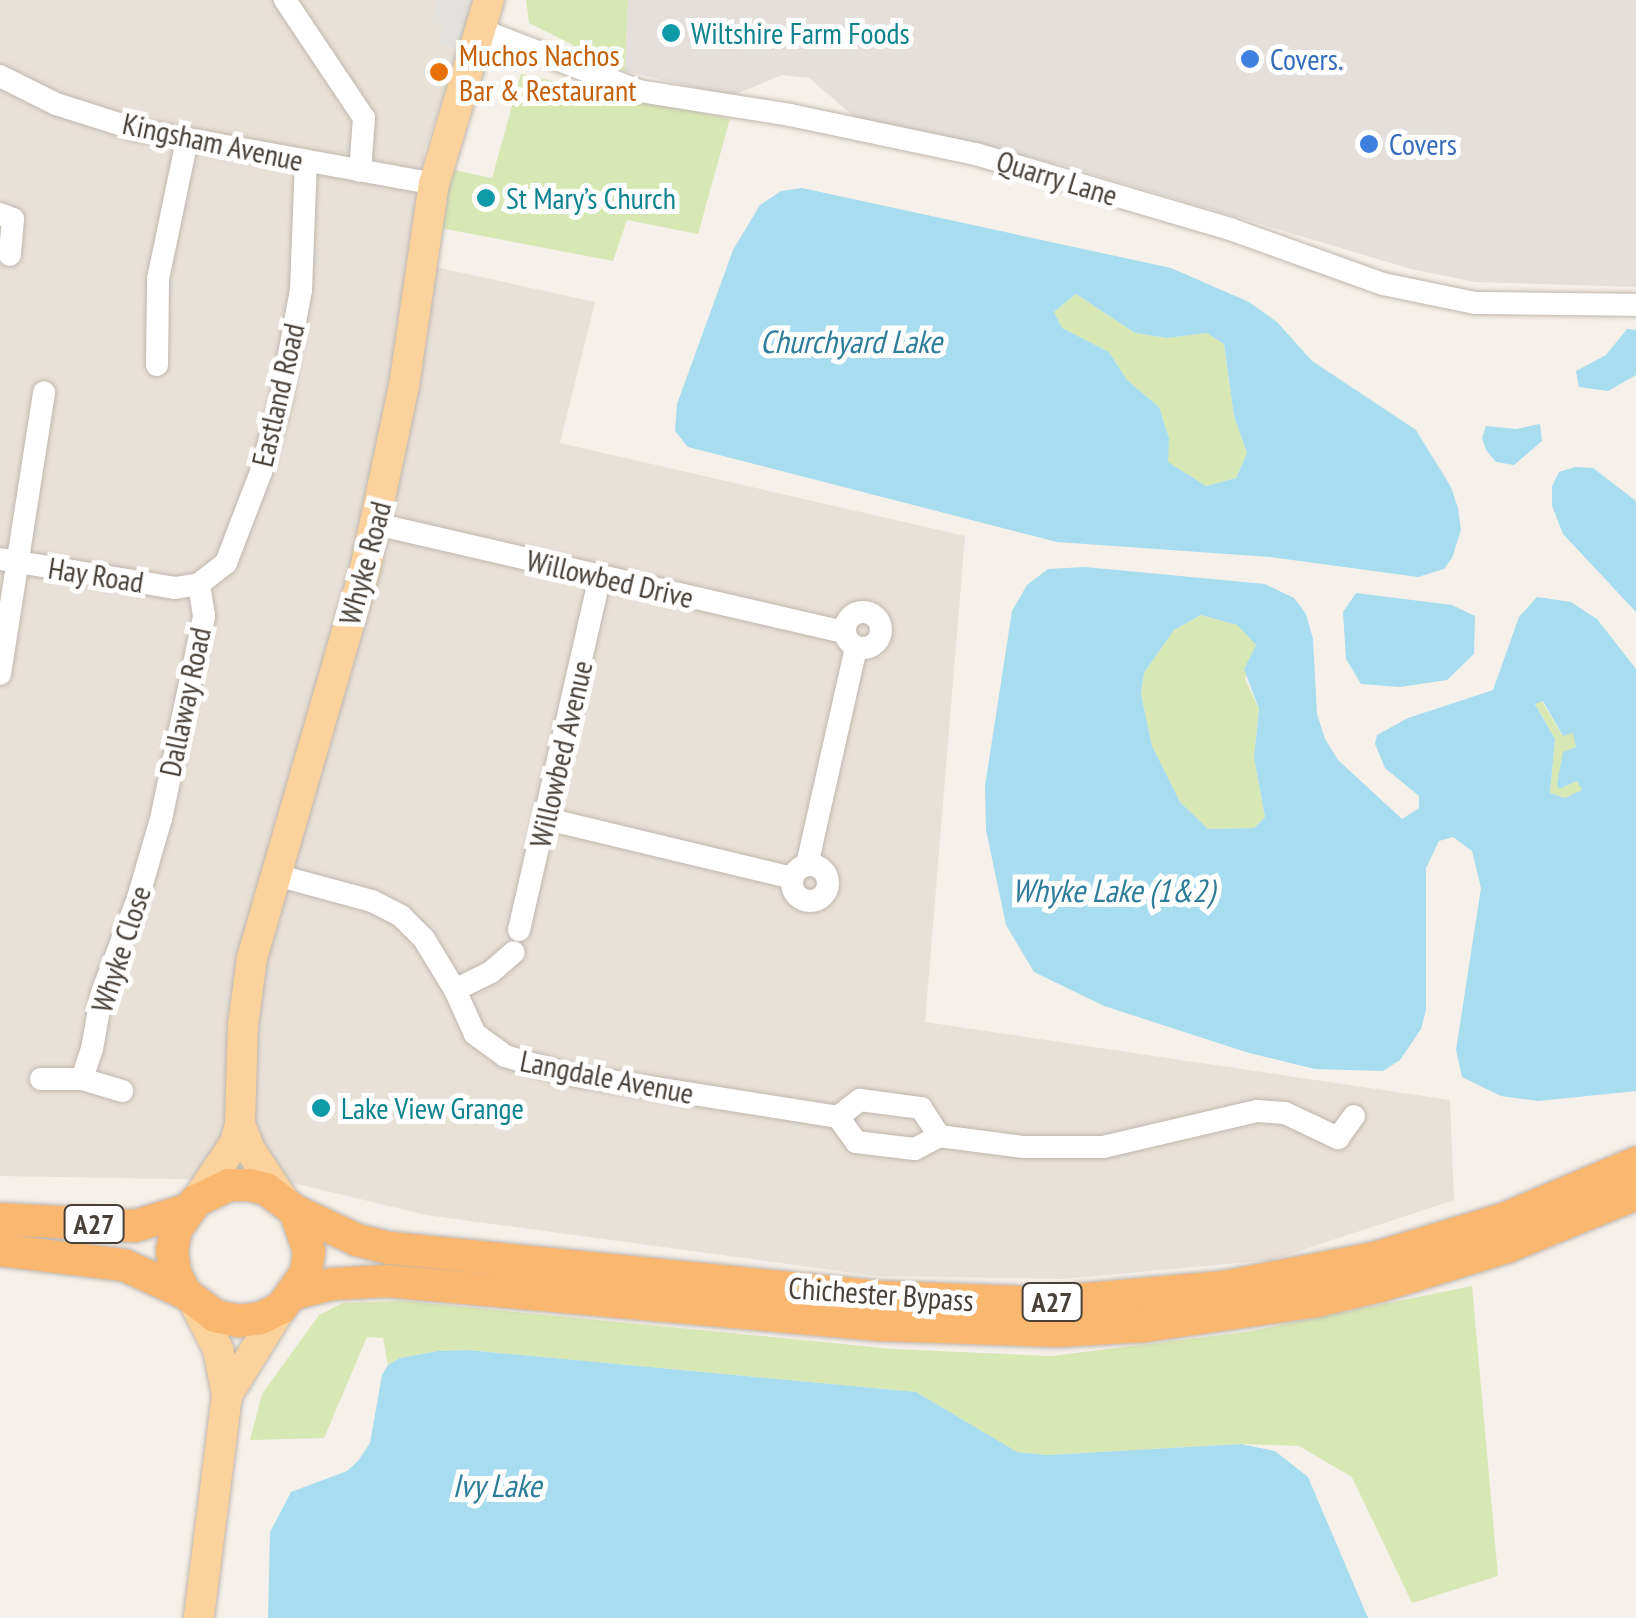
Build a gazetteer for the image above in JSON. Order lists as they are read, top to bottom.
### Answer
{
  "streets": {
    "highway": ["A27", "Chichester Bypass"],
    "main road": ["Whyke Road"],
    "street": [
      "Kingsham Avenue",
      "Quarry Lane",
      "Eastland Road",
      "Hay Road",
      "Willowbed Drive",
      "Dallaway Road",
      "Willowbed Avenue",
      "Whyke Close",
      "Langdale Avenue"
    ]
  },
  "crossings": [
    ["Kingsham Avenue", "Eastland Road"],
    ["Kingsham Avenue", "Whyke Road"],
    ["Quarry Lane", "Whyke Road"],
    ["Eastland Road", "Hay Road"],
    ["Eastland Road", "Dallaway Road"],
    ["Whyke Road", "Willowbed Drive"],
    ["Whyke Road", "Langdale Avenue"],
    ["Whyke Road", "A27"],
    ["Whyke Road", "Chichester Bypass"],
    ["Hay Road", "Dallaway Road"],
    ["Willowbed Drive", "Willowbed Avenue"],
    ["Dallaway Road", "Whyke Close"],
    ["Willowbed Avenue", "Langdale Avenue"],
    ["A27", "Chichester Bypass"]
  ],
  "water": ["Churchyard Lake", "Whyke Lake (1&2)", "Ivy Lake"],
  "places": [
    "Wiltshire Farm Foods",
    "Covers.",
    "Muchos Nachos Bar & Restaurant",
    "Covers",
    "St Mary’s Church",
    "Lake View Grange"
  ]
}
